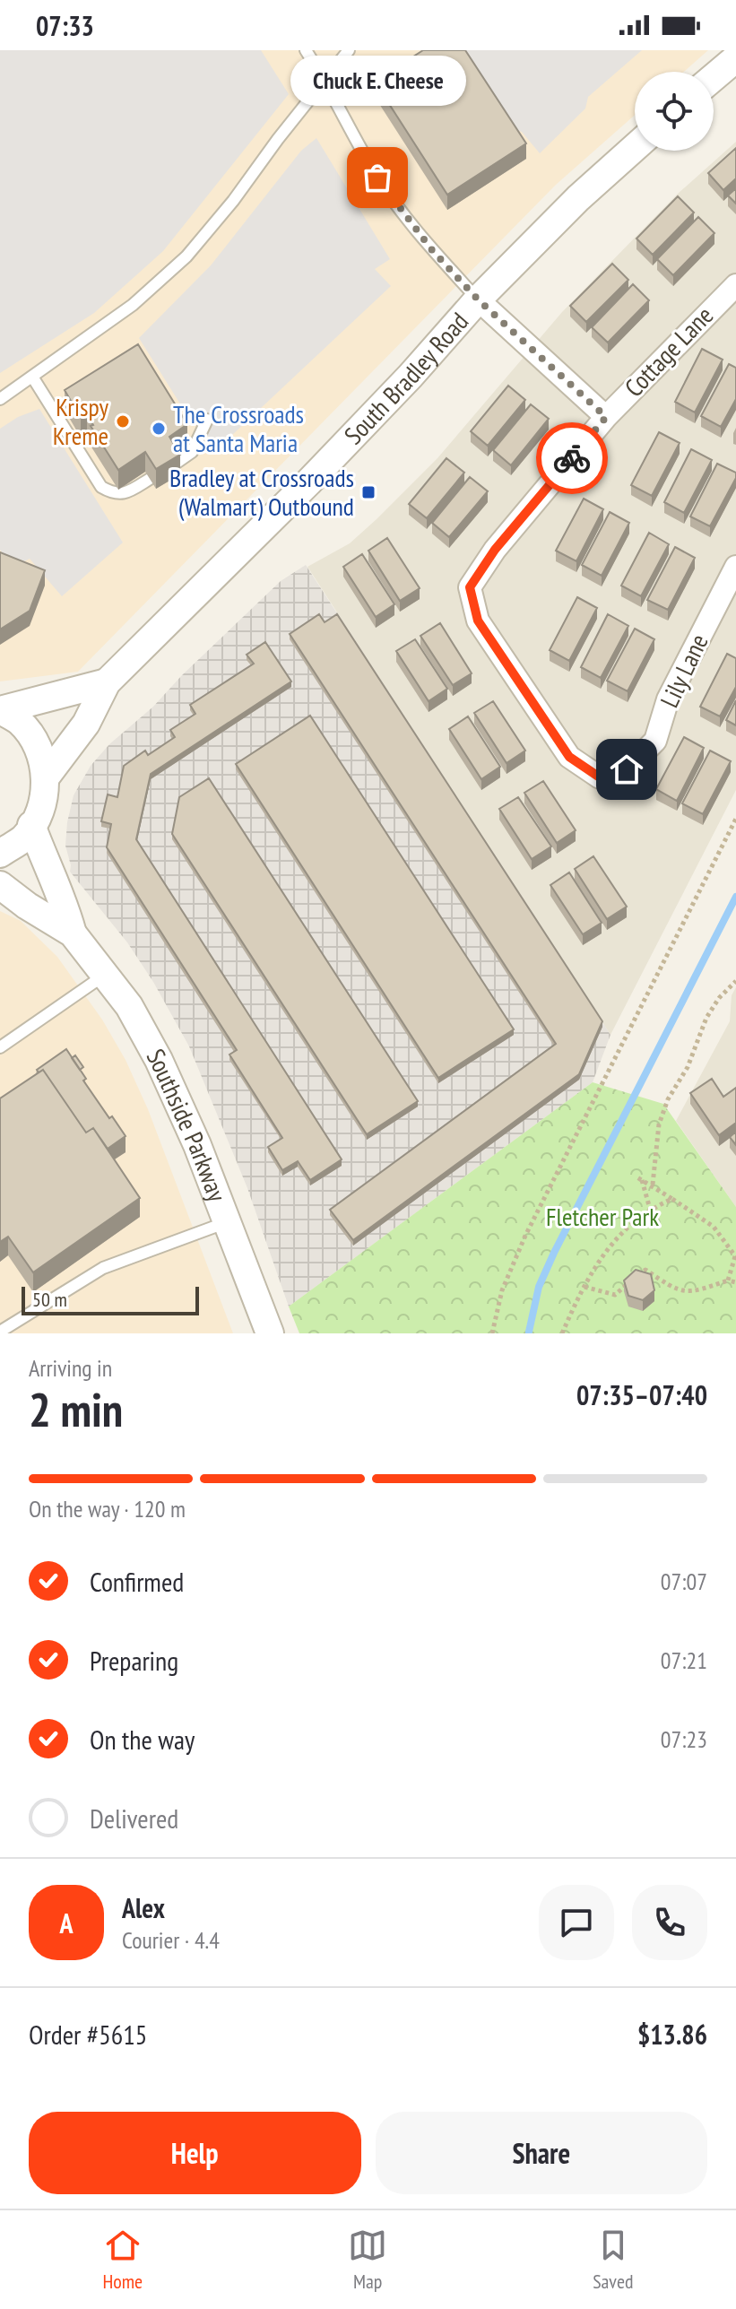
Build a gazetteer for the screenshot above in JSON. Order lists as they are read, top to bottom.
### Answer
{
  "streets": {
    "street": [
      "Cottage Lane",
      "South Bradley Road",
      "Lily Lane",
      "Southside Parkway"
    ]
  },
  "crossings": [
    ["Cottage Lane", "Lily Lane"]
  ],
  "parks": ["Fletcher Park"],
  "places": {
    "other": ["Chuck E. Cheese", "Krispy Kreme", "The Crossroads at Santa Maria"],
    "transit": ["Bradley at Crossroads (Walmart) Outbound"]
  },
  "scale_bar": "50 m",
  "page": {
    "status": "07:33",
    "bubble": "Chuck E. Cheese",
    "scale": "50 m",
    "heading": ["2 min", "Arriving in", "07:35–07:40"],
    "panel": [
      "Alex",
      "Courier · 4.4",
      "Order #5615",
      "$13.86"
    ],
    "bar": "On the way · 120 m",
    "list": [
      ["Confirmed", "07:07"],
      ["Preparing", "07:21"],
      ["On the way", "07:23"],
      "Delivered"
    ],
    "round": "A",
    "buttons": ["Help", "Share"],
    "tabs": ["Home", "Map", "Saved"]
  }
}
